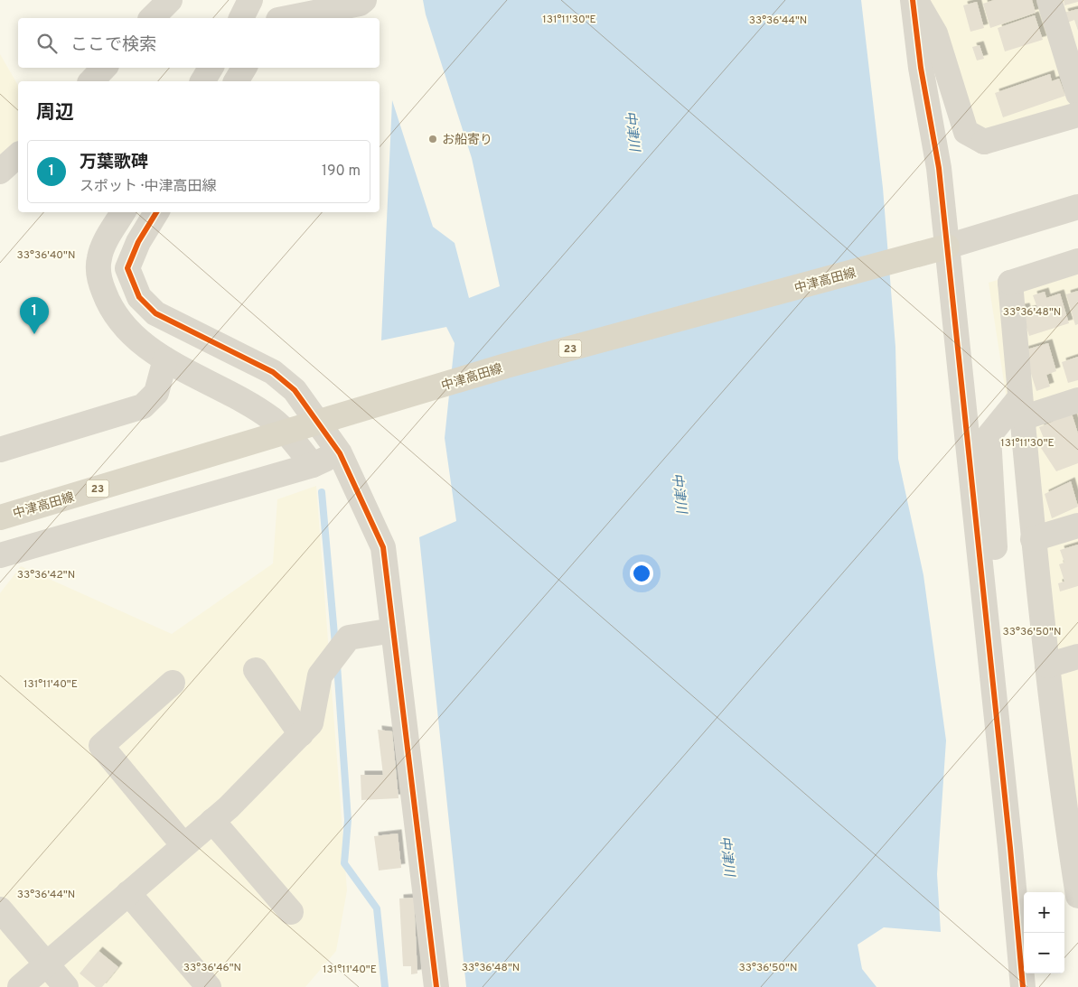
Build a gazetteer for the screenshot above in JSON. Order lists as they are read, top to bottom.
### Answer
{
  "streets": {
    "main road": ["中津高田線", "23"]
  },
  "water": ["中津川"],
  "places": ["お船寄り"],
  "page": {
    "search": "ここで検索",
    "heading": "周辺",
    "list": [
      {
        "mark": "1",
        "name": "万葉歌碑",
        "note": "スポット · 中津高田線",
        "value": "190 m"
      }
    ],
    "pins": "1",
    "map_buttons": ["+", "−"]
  },
  "coordinates": [
    "131°11'30\"E",
    "33°36'44\"N",
    "33°36'40\"N",
    "33°36'48\"N",
    "33°36'42\"N",
    "33°36'50\"N",
    "131°11'40\"E",
    "33°36'46\"N"
  ]
}
